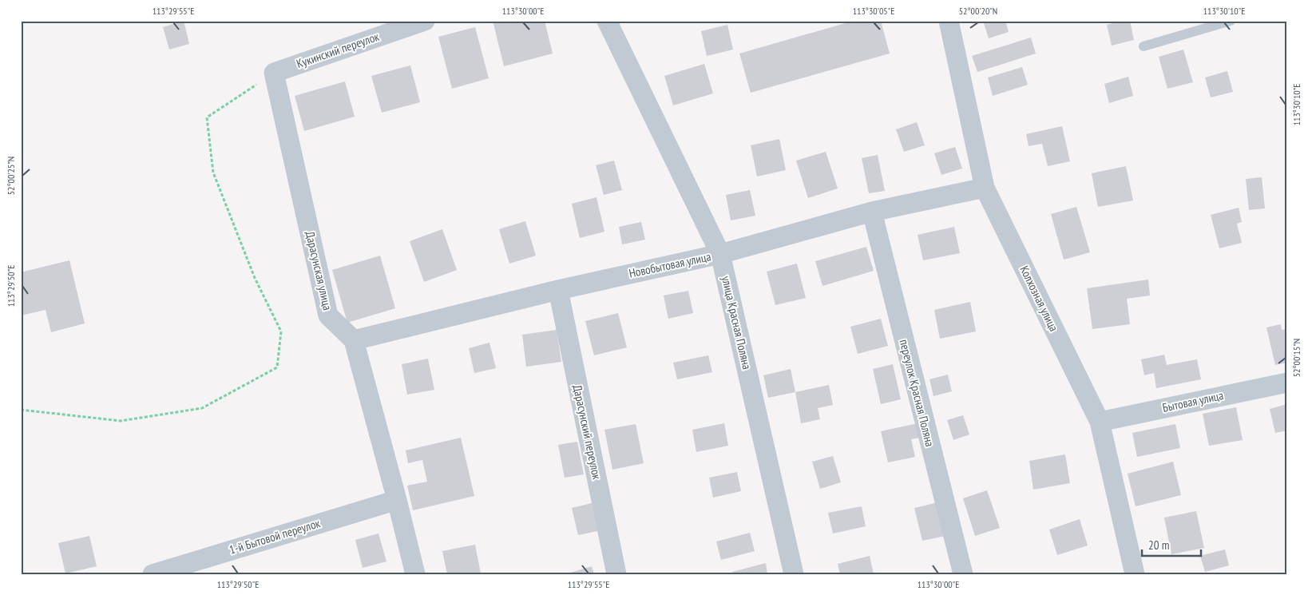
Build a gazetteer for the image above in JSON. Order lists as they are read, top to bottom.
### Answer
{
  "streets": {
    "street": [
      "Кукинский переулок",
      "Новобытовая улица",
      "Дарасунская улица",
      "Колхозная улица",
      "улица Красная Поляна",
      "переулок Красная Поляна",
      "Бытовая улица",
      "Дарасунский переулок",
      "1-й Бытовой переулок"
    ]
  },
  "crossings": [
    ["Кукинский переулок", "Дарасунская улица"],
    ["Новобытовая улица", "Дарасунская улица"],
    ["Новобытовая улица", "Колхозная улица"],
    ["Новобытовая улица", "улица Красная Поляна"],
    ["Новобытовая улица", "переулок Красная Поляна"],
    ["Новобытовая улица", "Дарасунский переулок"],
    ["Дарасунская улица", "1-й Бытовой переулок"],
    ["Колхозная улица", "Бытовая улица"]
  ],
  "scale_bar": "20 m",
  "coordinates": [
    "113°29'55\"E",
    "113°30'00\"E",
    "113°30'05\"E",
    "52°00'20\"N",
    "113°30'10\"E",
    "52°00'25\"N",
    "113°29'50\"E",
    "52°00'15\"N"
  ]
}
